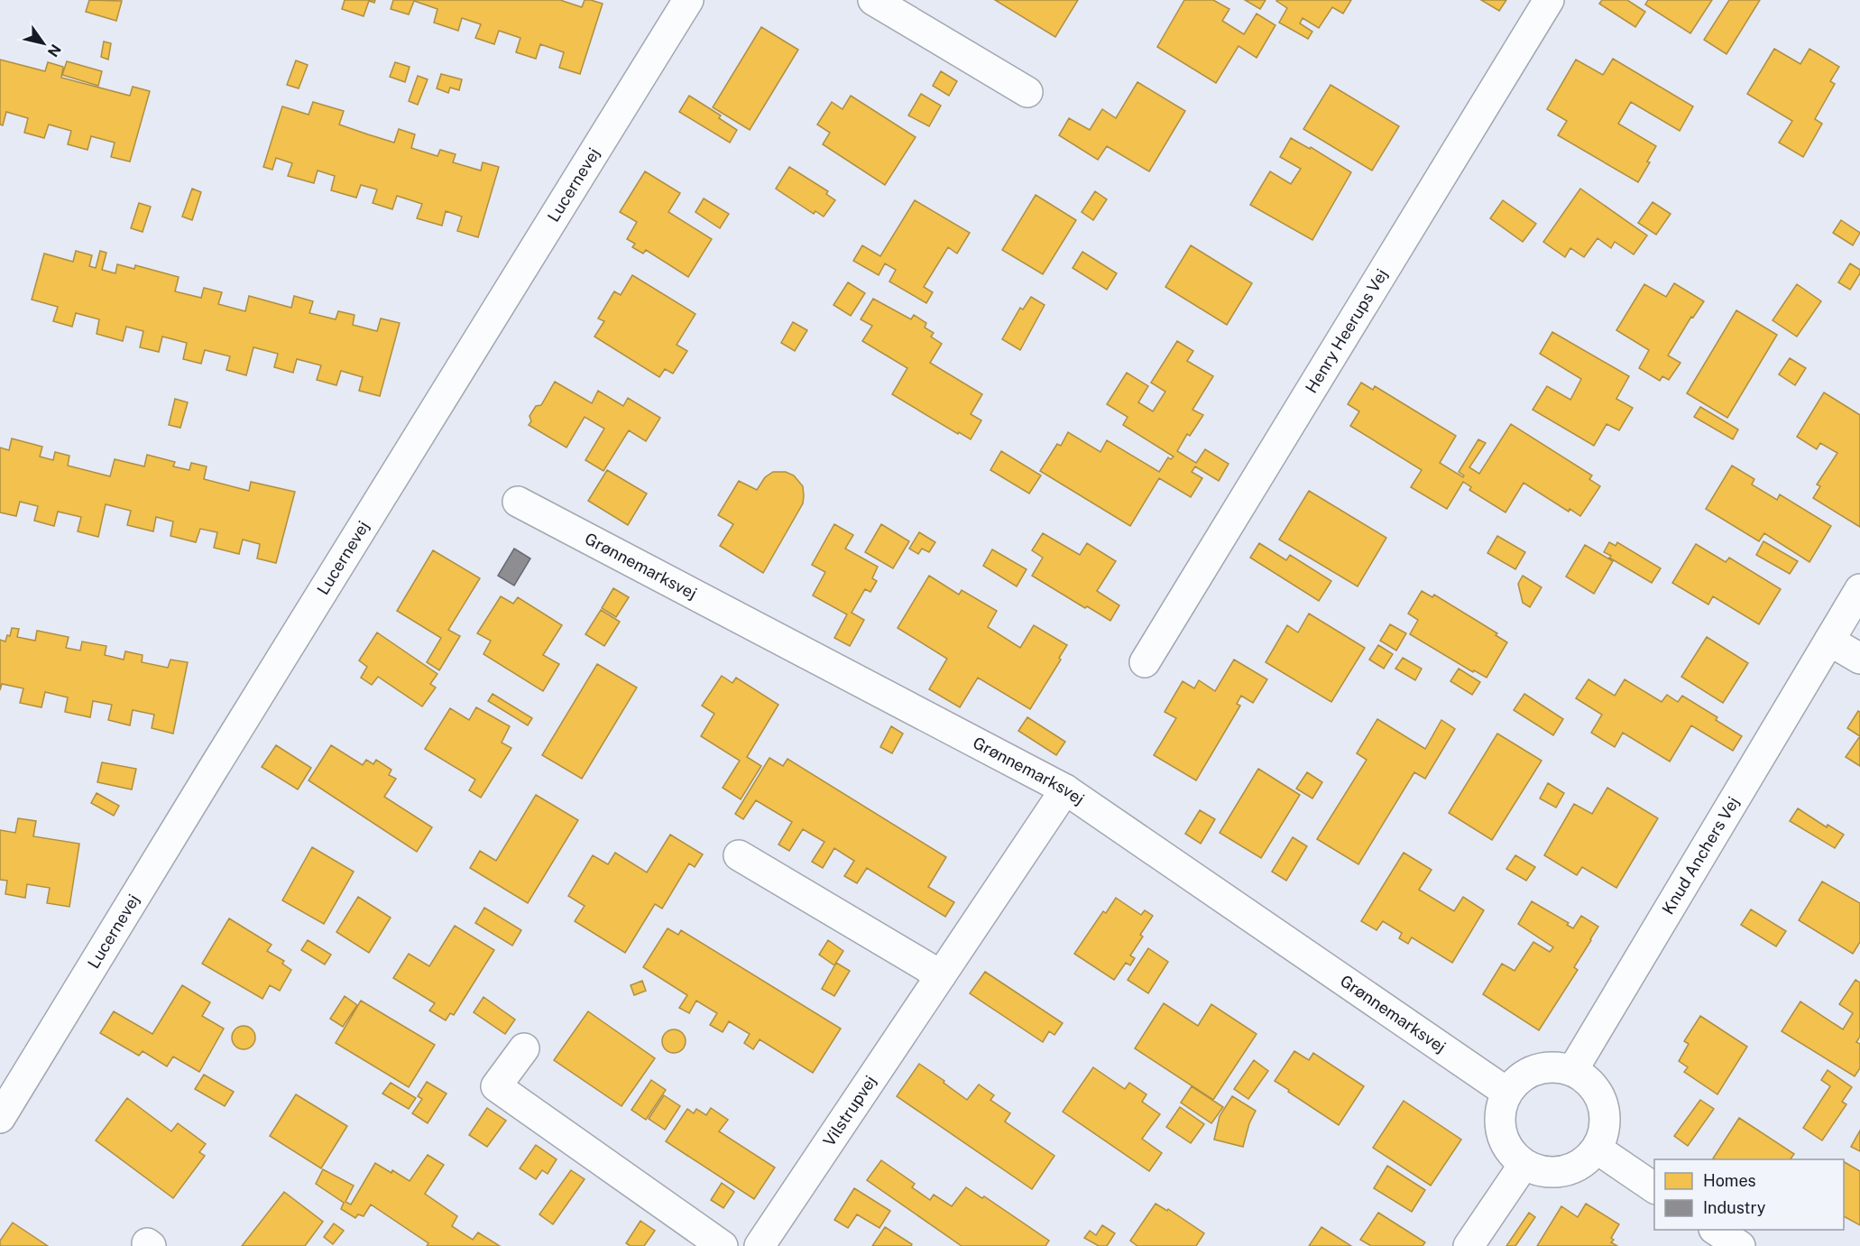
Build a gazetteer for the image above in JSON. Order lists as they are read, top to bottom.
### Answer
{
  "streets": {
    "street": [
      "Lucernevej",
      "Henry Heerups Vej",
      "Grønnemarksvej",
      "Knud Anchers Vej",
      "Vilstrupvej"
    ]
  },
  "crossings": [
    ["Grønnemarksvej", "Knud Anchers Vej"],
    ["Grønnemarksvej", "Vilstrupvej"]
  ],
  "legend": ["Homes", "Industry"],
  "north": "bottom right"
}
